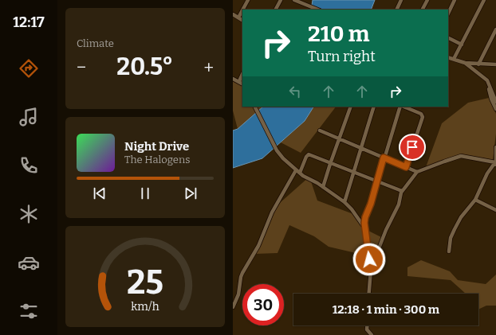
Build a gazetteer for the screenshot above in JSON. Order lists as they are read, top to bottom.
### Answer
{
  "page": {
    "tabs": "12:17",
    "tile": "Climate",
    "turn": ["210 m", "Turn right"],
    "heat": ["−", "20.5°", "+"],
    "song": ["Night Drive", "The Halogens"],
    "limit": "30",
    "trip": "12:18 · 1 min · 300 m",
    "gauge": ["25", "km/h"]
  }
}
